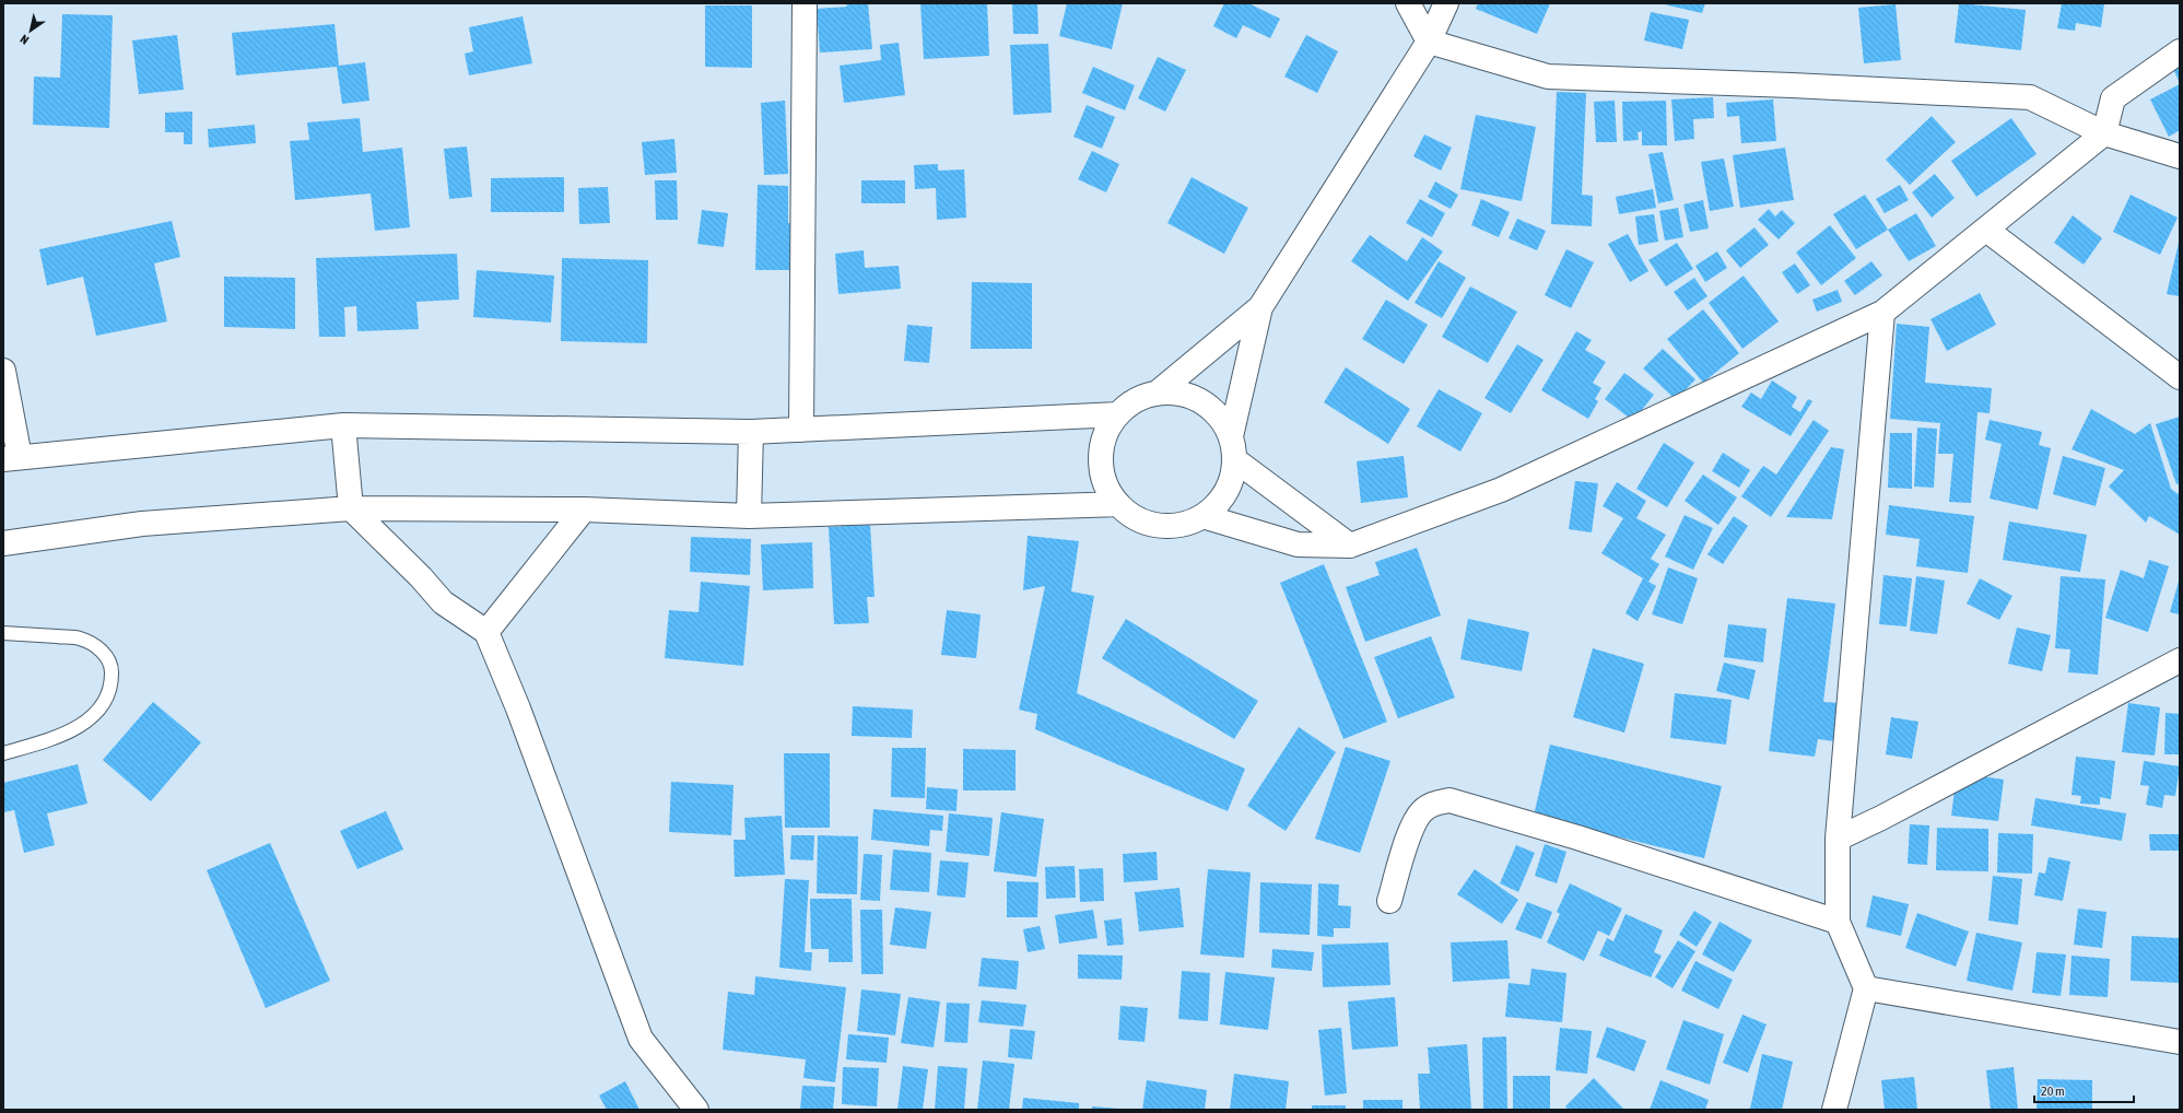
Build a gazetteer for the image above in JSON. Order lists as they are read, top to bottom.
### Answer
{
  "scale_bar": "20 m",
  "north": "bottom left"
}
